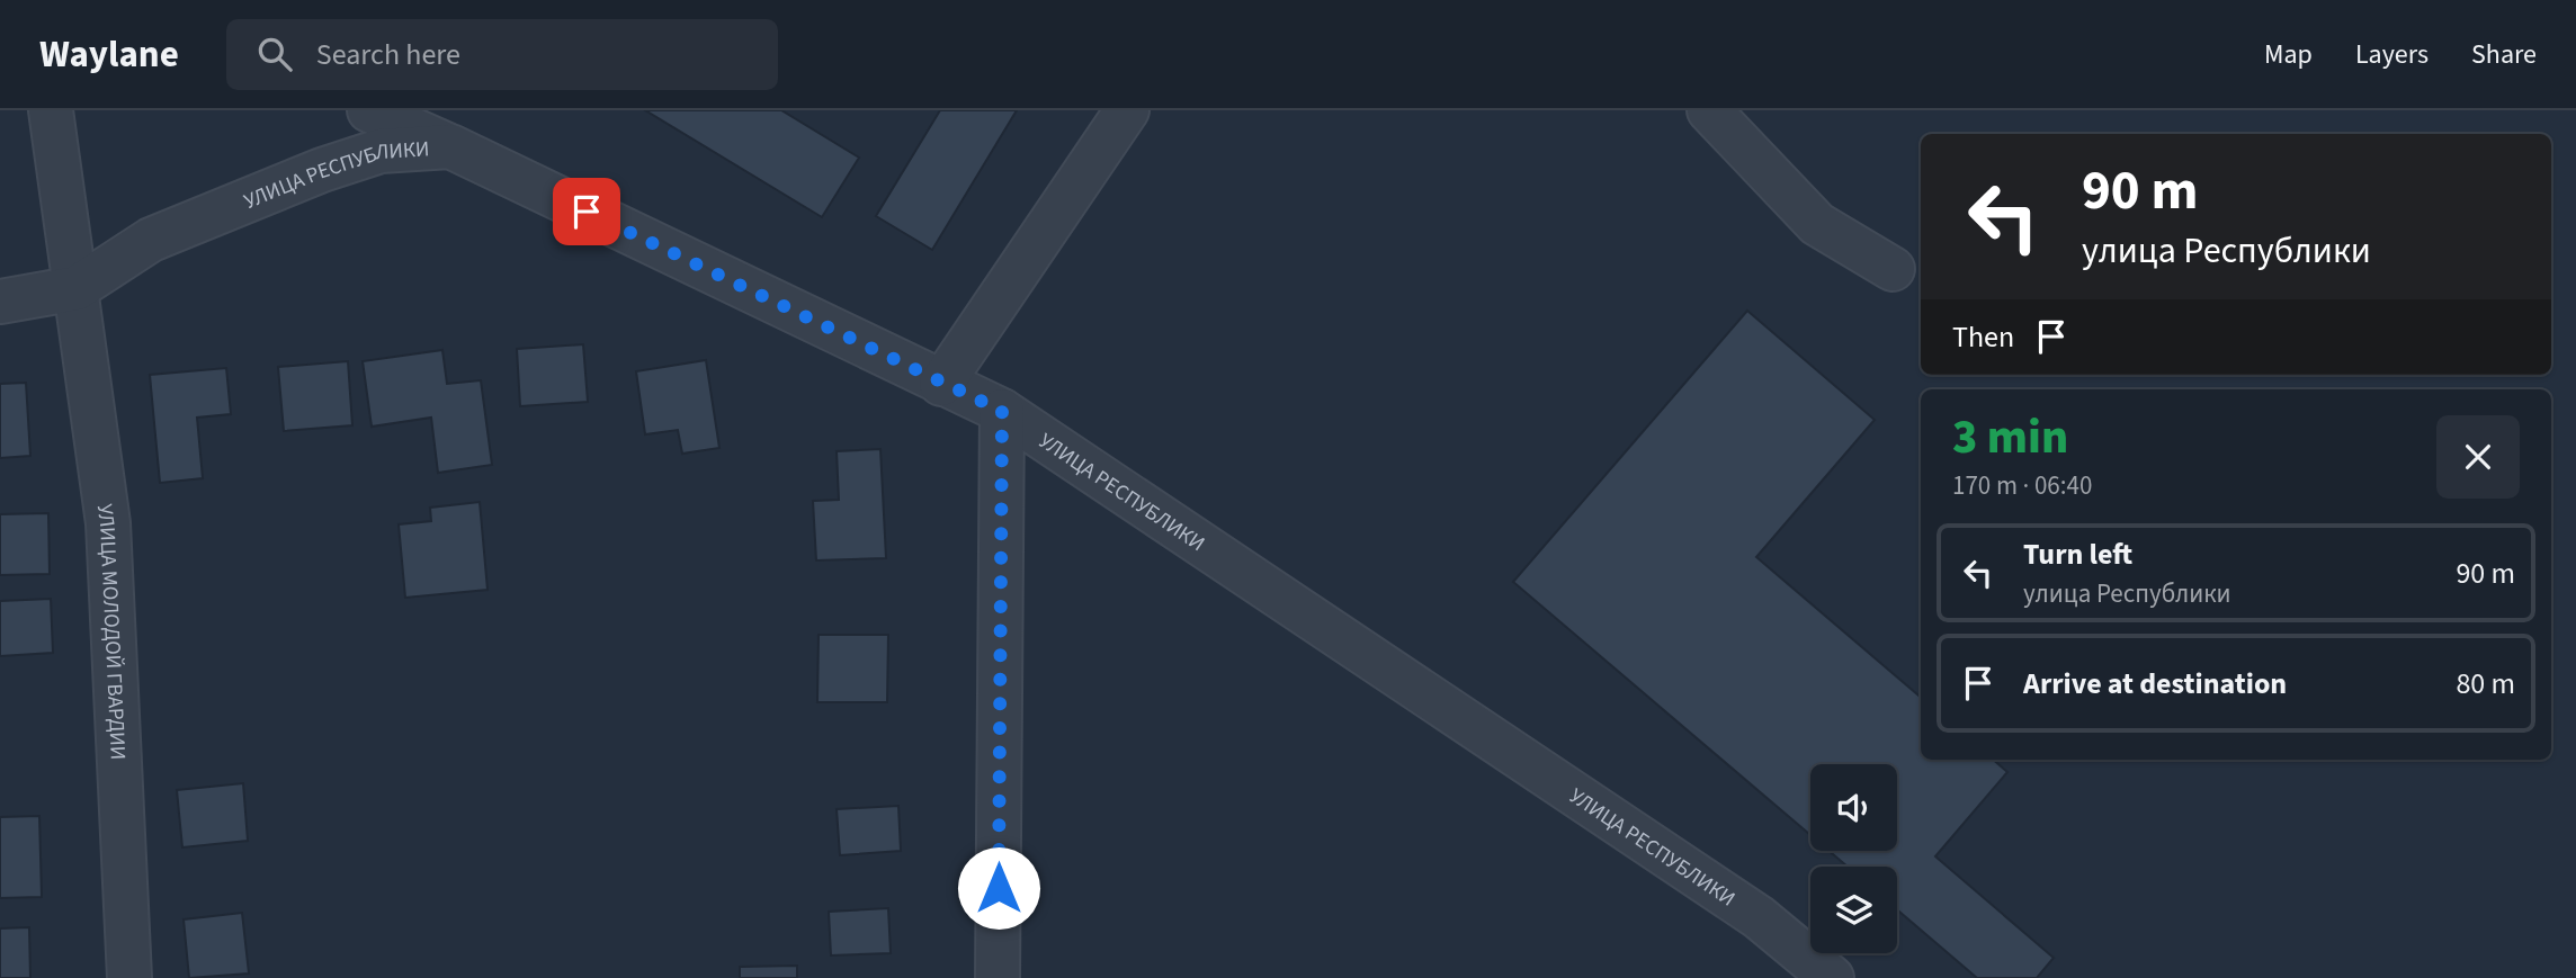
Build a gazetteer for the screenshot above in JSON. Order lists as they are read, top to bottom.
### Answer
{
  "streets": {
    "street": ["УЛИЦА РЕСПУБЛИКИ", "УЛИЦА МОЛОДОЙ ГВАРДИИ"]
  },
  "crossings": [
    ["УЛИЦА РЕСПУБЛИКИ", "УЛИЦА МОЛОДОЙ ГВАРДИИ"]
  ],
  "page": {
    "header": "Waylane",
    "search": "Search here",
    "nav": ["Map", "Layers", "Share"],
    "turn": ["90 m", "улица Республики"],
    "then": "Then",
    "heading": ["3 min", "170 m · 06:40"],
    "list": [
      {
        "name": "Turn left",
        "note": "улица Республики",
        "value": "90 m"
      },
      {
        "name": "Arrive at destination",
        "value": "80 m"
      }
    ]
  }
}
